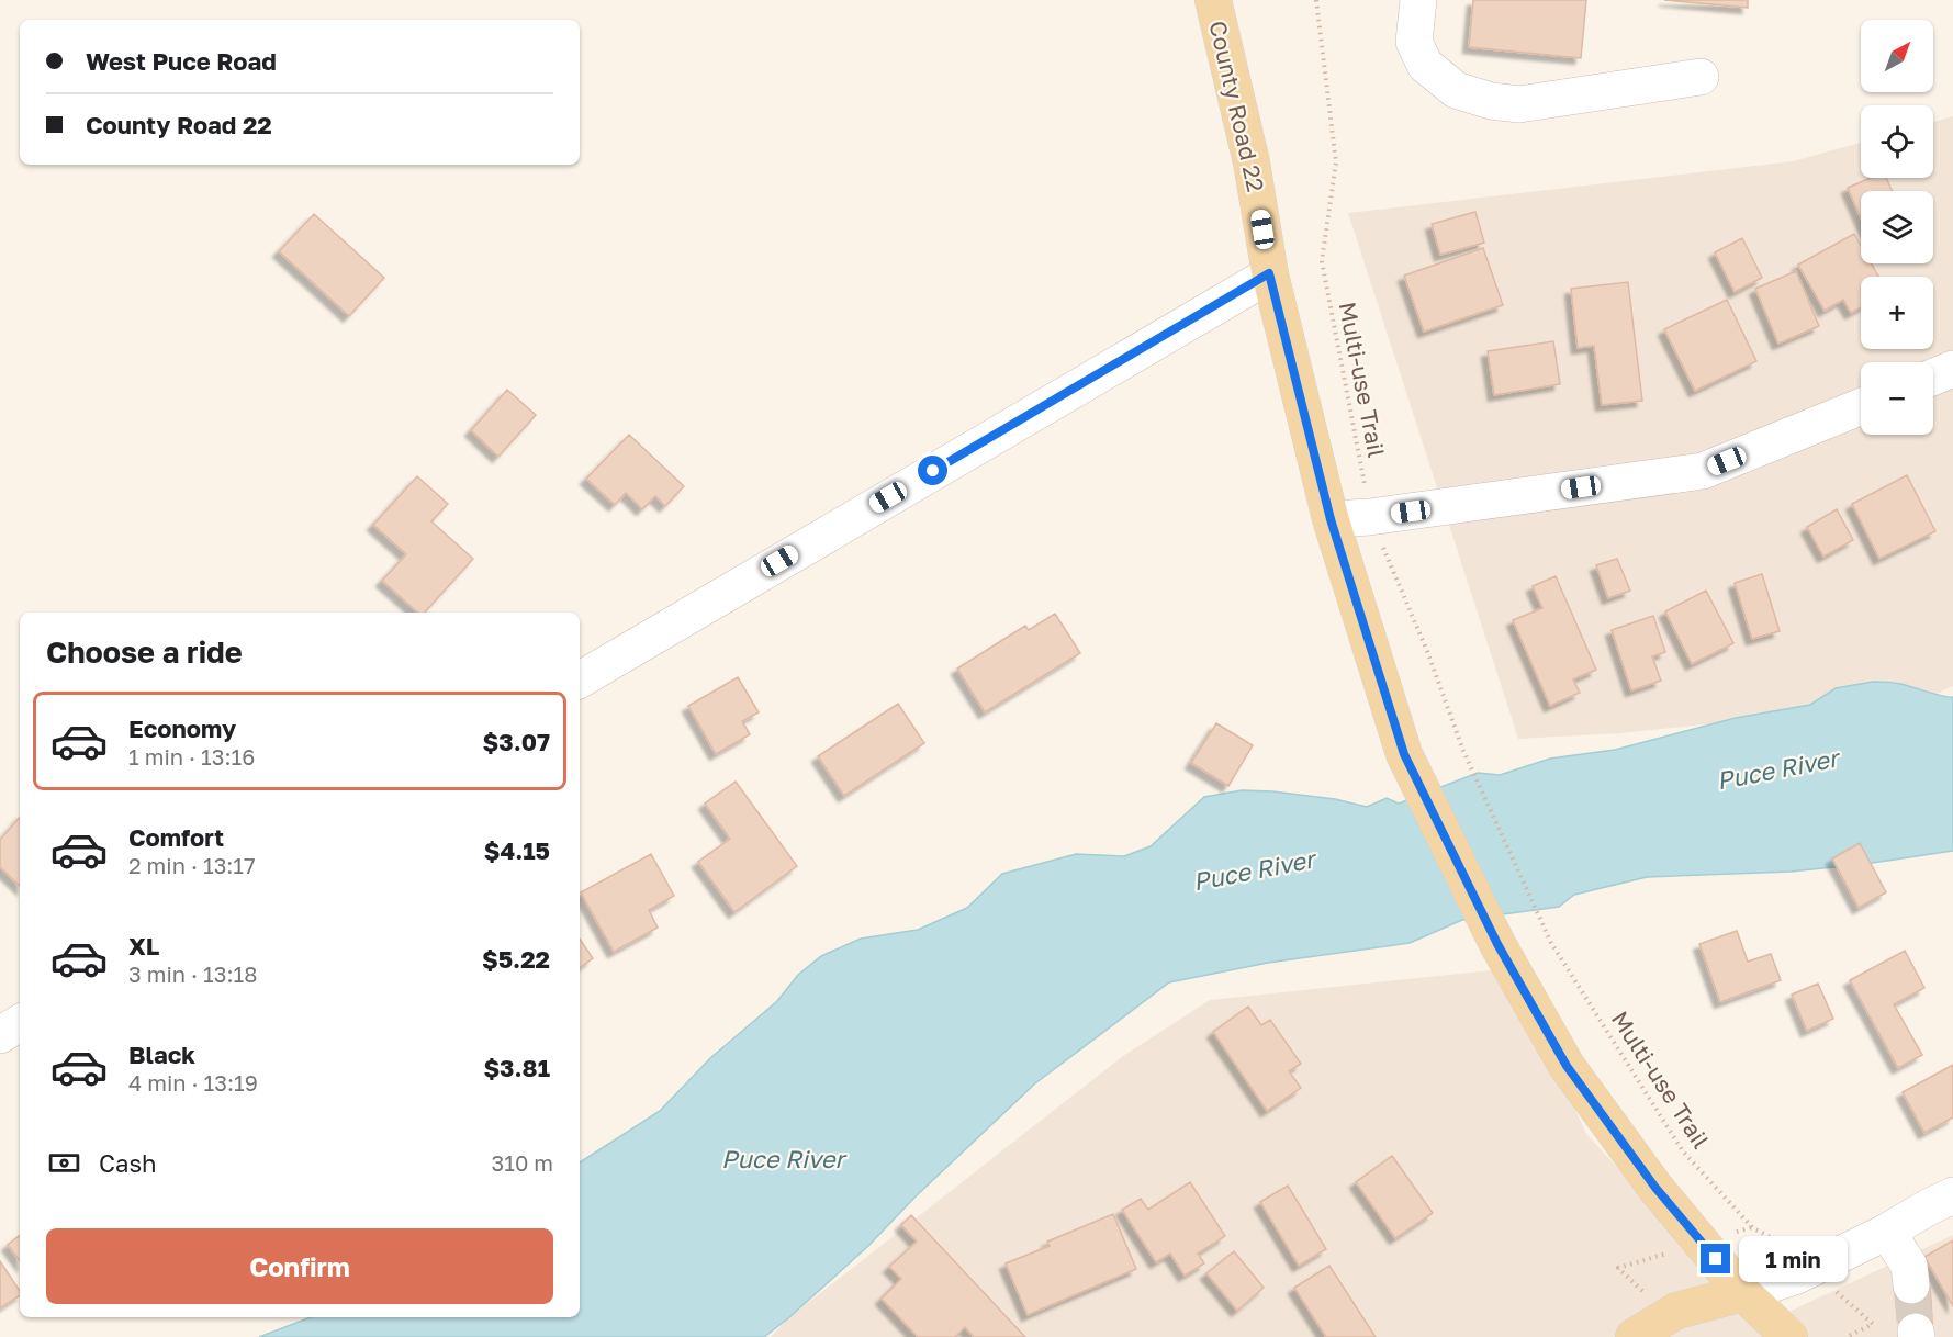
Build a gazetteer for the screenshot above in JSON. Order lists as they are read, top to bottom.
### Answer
{
  "streets": {
    "main road": ["County Road 22"],
    "path": ["Multi-use Trail"]
  },
  "water": ["Puce River"],
  "north": "top right",
  "page": {
    "map_buttons": ["+", "−"],
    "banner": ["West Puce Road", "County Road 22"],
    "heading": "Choose a ride",
    "list": [
      {
        "name": "Economy",
        "note": "1 min · 13:16",
        "value": "$3.07"
      },
      {
        "name": "Comfort",
        "note": "2 min · 13:17",
        "value": "$4.15"
      },
      {
        "name": "XL",
        "note": "3 min · 13:18",
        "value": "$5.22"
      },
      {
        "name": "Black",
        "note": "4 min · 13:19",
        "value": "$3.81"
      }
    ],
    "pay": ["Cash", "310 m"],
    "buttons": "Confirm",
    "bubble": "1 min"
  }
}
